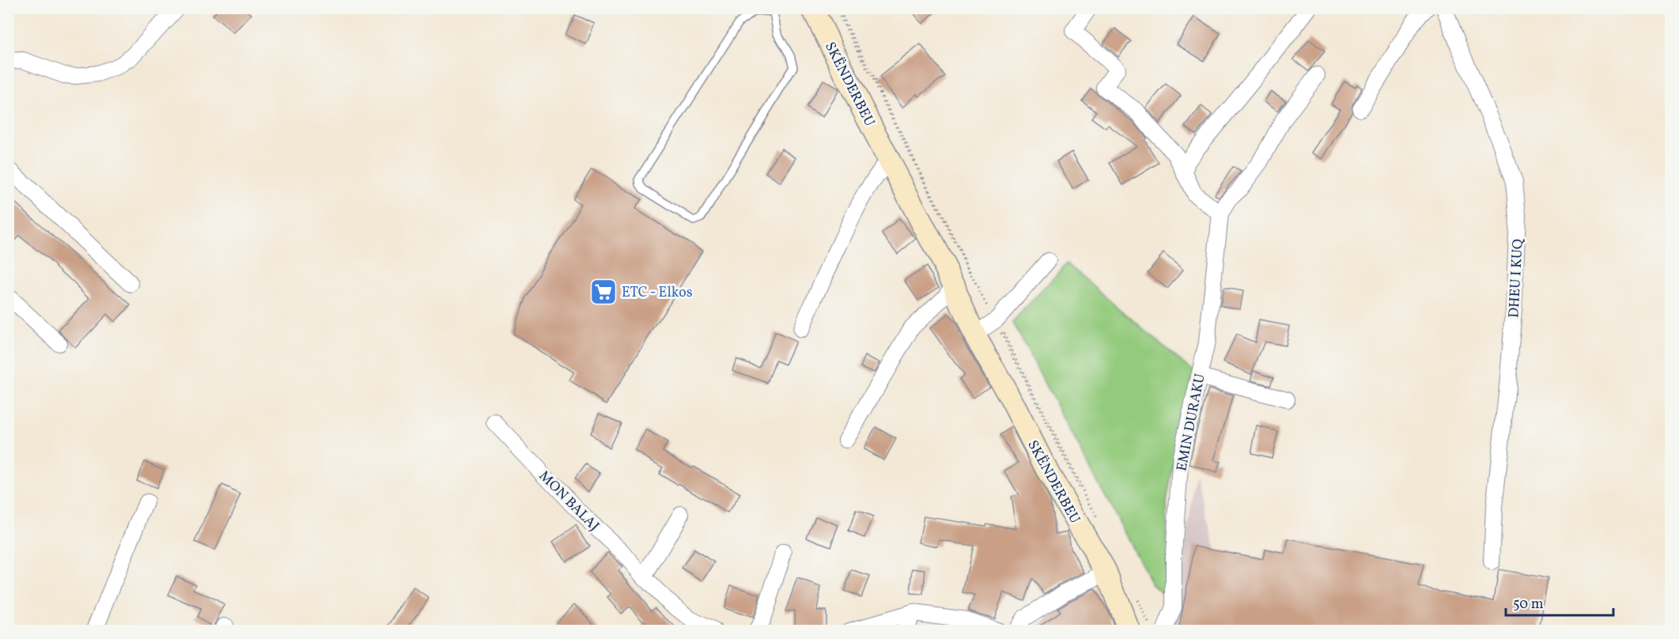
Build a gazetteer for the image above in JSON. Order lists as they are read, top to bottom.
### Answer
{
  "streets": {
    "main road": ["SKËNDERBEU"],
    "street": ["DHEU I KUQ", "EMIN DURAKU", "MON BALAJ"]
  },
  "places": {
    "supermarket": ["ETC - Elkos"]
  },
  "scale_bar": "50 m"
}
